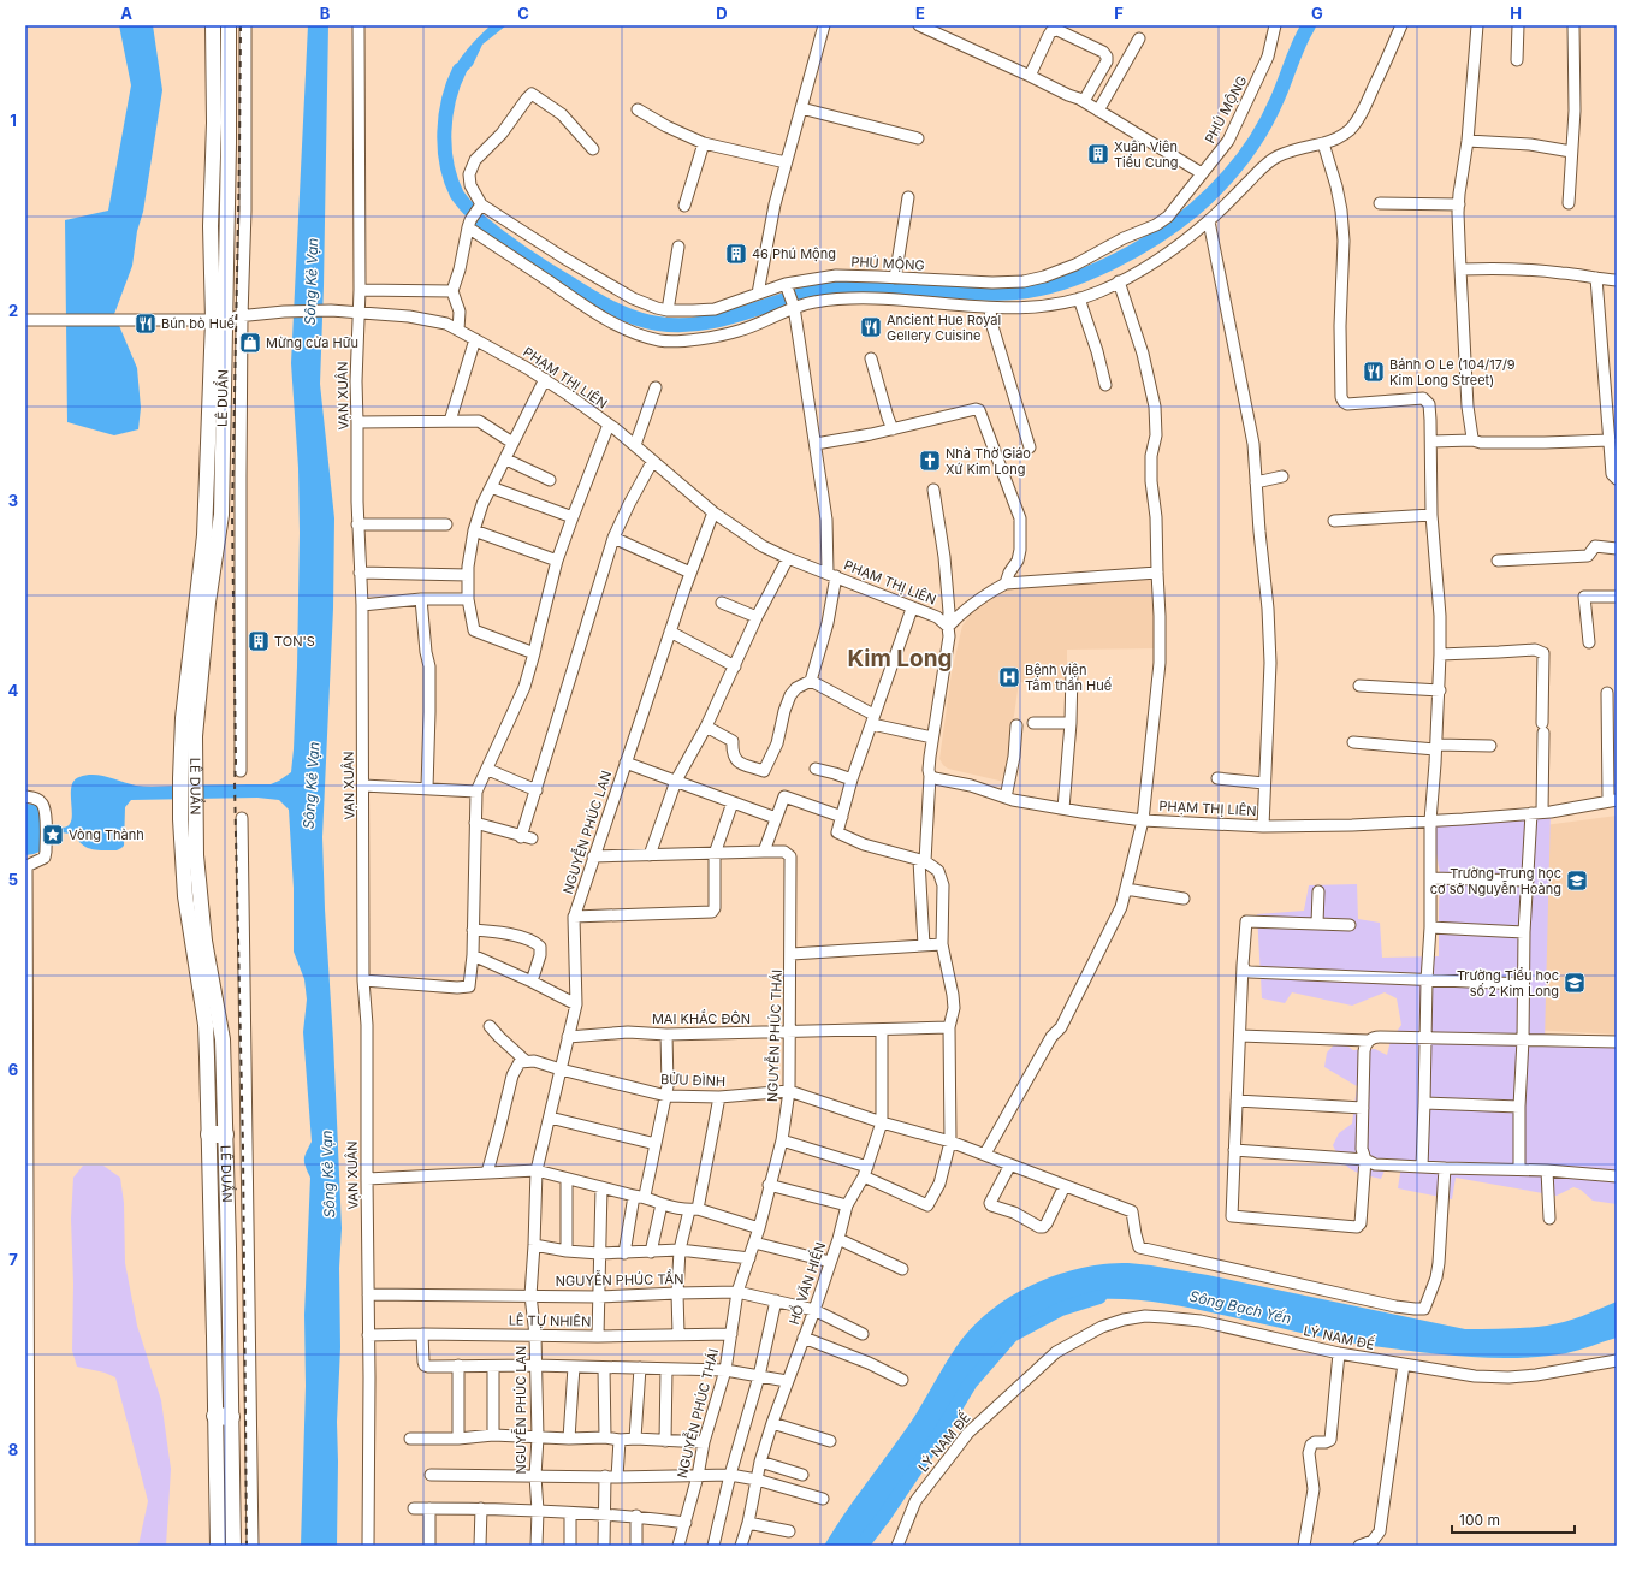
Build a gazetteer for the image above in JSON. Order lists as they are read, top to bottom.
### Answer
{
  "streets": {
    "main road": ["LÊ DUẨN"],
    "street": [
      "PHÚ MỘNG",
      "PHẠM THỊ LIÊN",
      "VẠN XUÂN",
      "NGUYỄN PHÚC LAN",
      "MAI KHẮC ĐÔN",
      "NGUYỄN PHÚC THÁI",
      "BỬU ĐÌNH",
      "NGUYỄN PHÚC TẦN",
      "HỒ VĂN HIẾN",
      "LÊ TỰ NHIÊN",
      "LÝ NAM ĐẾ"
    ]
  },
  "crossings": [
    ["PHẠM THỊ LIÊN", "VẠN XUÂN"],
    ["PHẠM THỊ LIÊN", "LÊ DUẨN"],
    ["PHẠM THỊ LIÊN", "NGUYỄN PHÚC LAN"],
    ["VẠN XUÂN", "NGUYỄN PHÚC TẦN"],
    ["VẠN XUÂN", "LÊ TỰ NHIÊN"],
    ["NGUYỄN PHÚC LAN", "MAI KHẮC ĐÔN"],
    ["NGUYỄN PHÚC LAN", "NGUYỄN PHÚC THÁI"],
    ["NGUYỄN PHÚC LAN", "BỬU ĐÌNH"],
    ["NGUYỄN PHÚC LAN", "NGUYỄN PHÚC TẦN"],
    ["NGUYỄN PHÚC LAN", "LÊ TỰ NHIÊN"],
    ["MAI KHẮC ĐÔN", "NGUYỄN PHÚC THÁI"],
    ["MAI KHẮC ĐÔN", "HỒ VĂN HIẾN"],
    ["NGUYỄN PHÚC THÁI", "BỬU ĐÌNH"],
    ["NGUYỄN PHÚC THÁI", "NGUYỄN PHÚC TẦN"],
    ["NGUYỄN PHÚC THÁI", "LÊ TỰ NHIÊN"],
    ["BỬU ĐÌNH", "HỒ VĂN HIẾN"],
    ["NGUYỄN PHÚC TẦN", "HỒ VĂN HIẾN"]
  ],
  "districts": ["Kim Long"],
  "water": ["Sông Kẻ Vạn", "Sông Bạch Yến"],
  "places": {
    "building": ["Xuân Viên Tiểu Cung", "46 Phú Mộng", "TON'S"],
    "restaurant": ["Bún bò Huế", "Ancient Hue Royal Gellery Cuisine", "Bánh O Le (104/17/9 Kim Long Street)"],
    "shop": ["Mừng cửa Hữu"],
    "church": ["Nhà Thờ Giáo Xứ Kim Long"],
    "hospital": ["Bệnh viện Tâm thần Huế"],
    "place": ["Vòng Thành"],
    "school or university": ["Trường Trung học cơ sở Nguyễn Hoàng", "Trường Tiểu học số 2 Kim Long"]
  },
  "scale_bar": "100 m",
  "grid": {
    "columns": [
      "A",
      "B",
      "C",
      "D",
      "E",
      "F",
      "G",
      "H"
    ],
    "rows": [
      "1",
      "2",
      "3",
      "4",
      "5",
      "6",
      "7",
      "8"
    ]
  }
}
